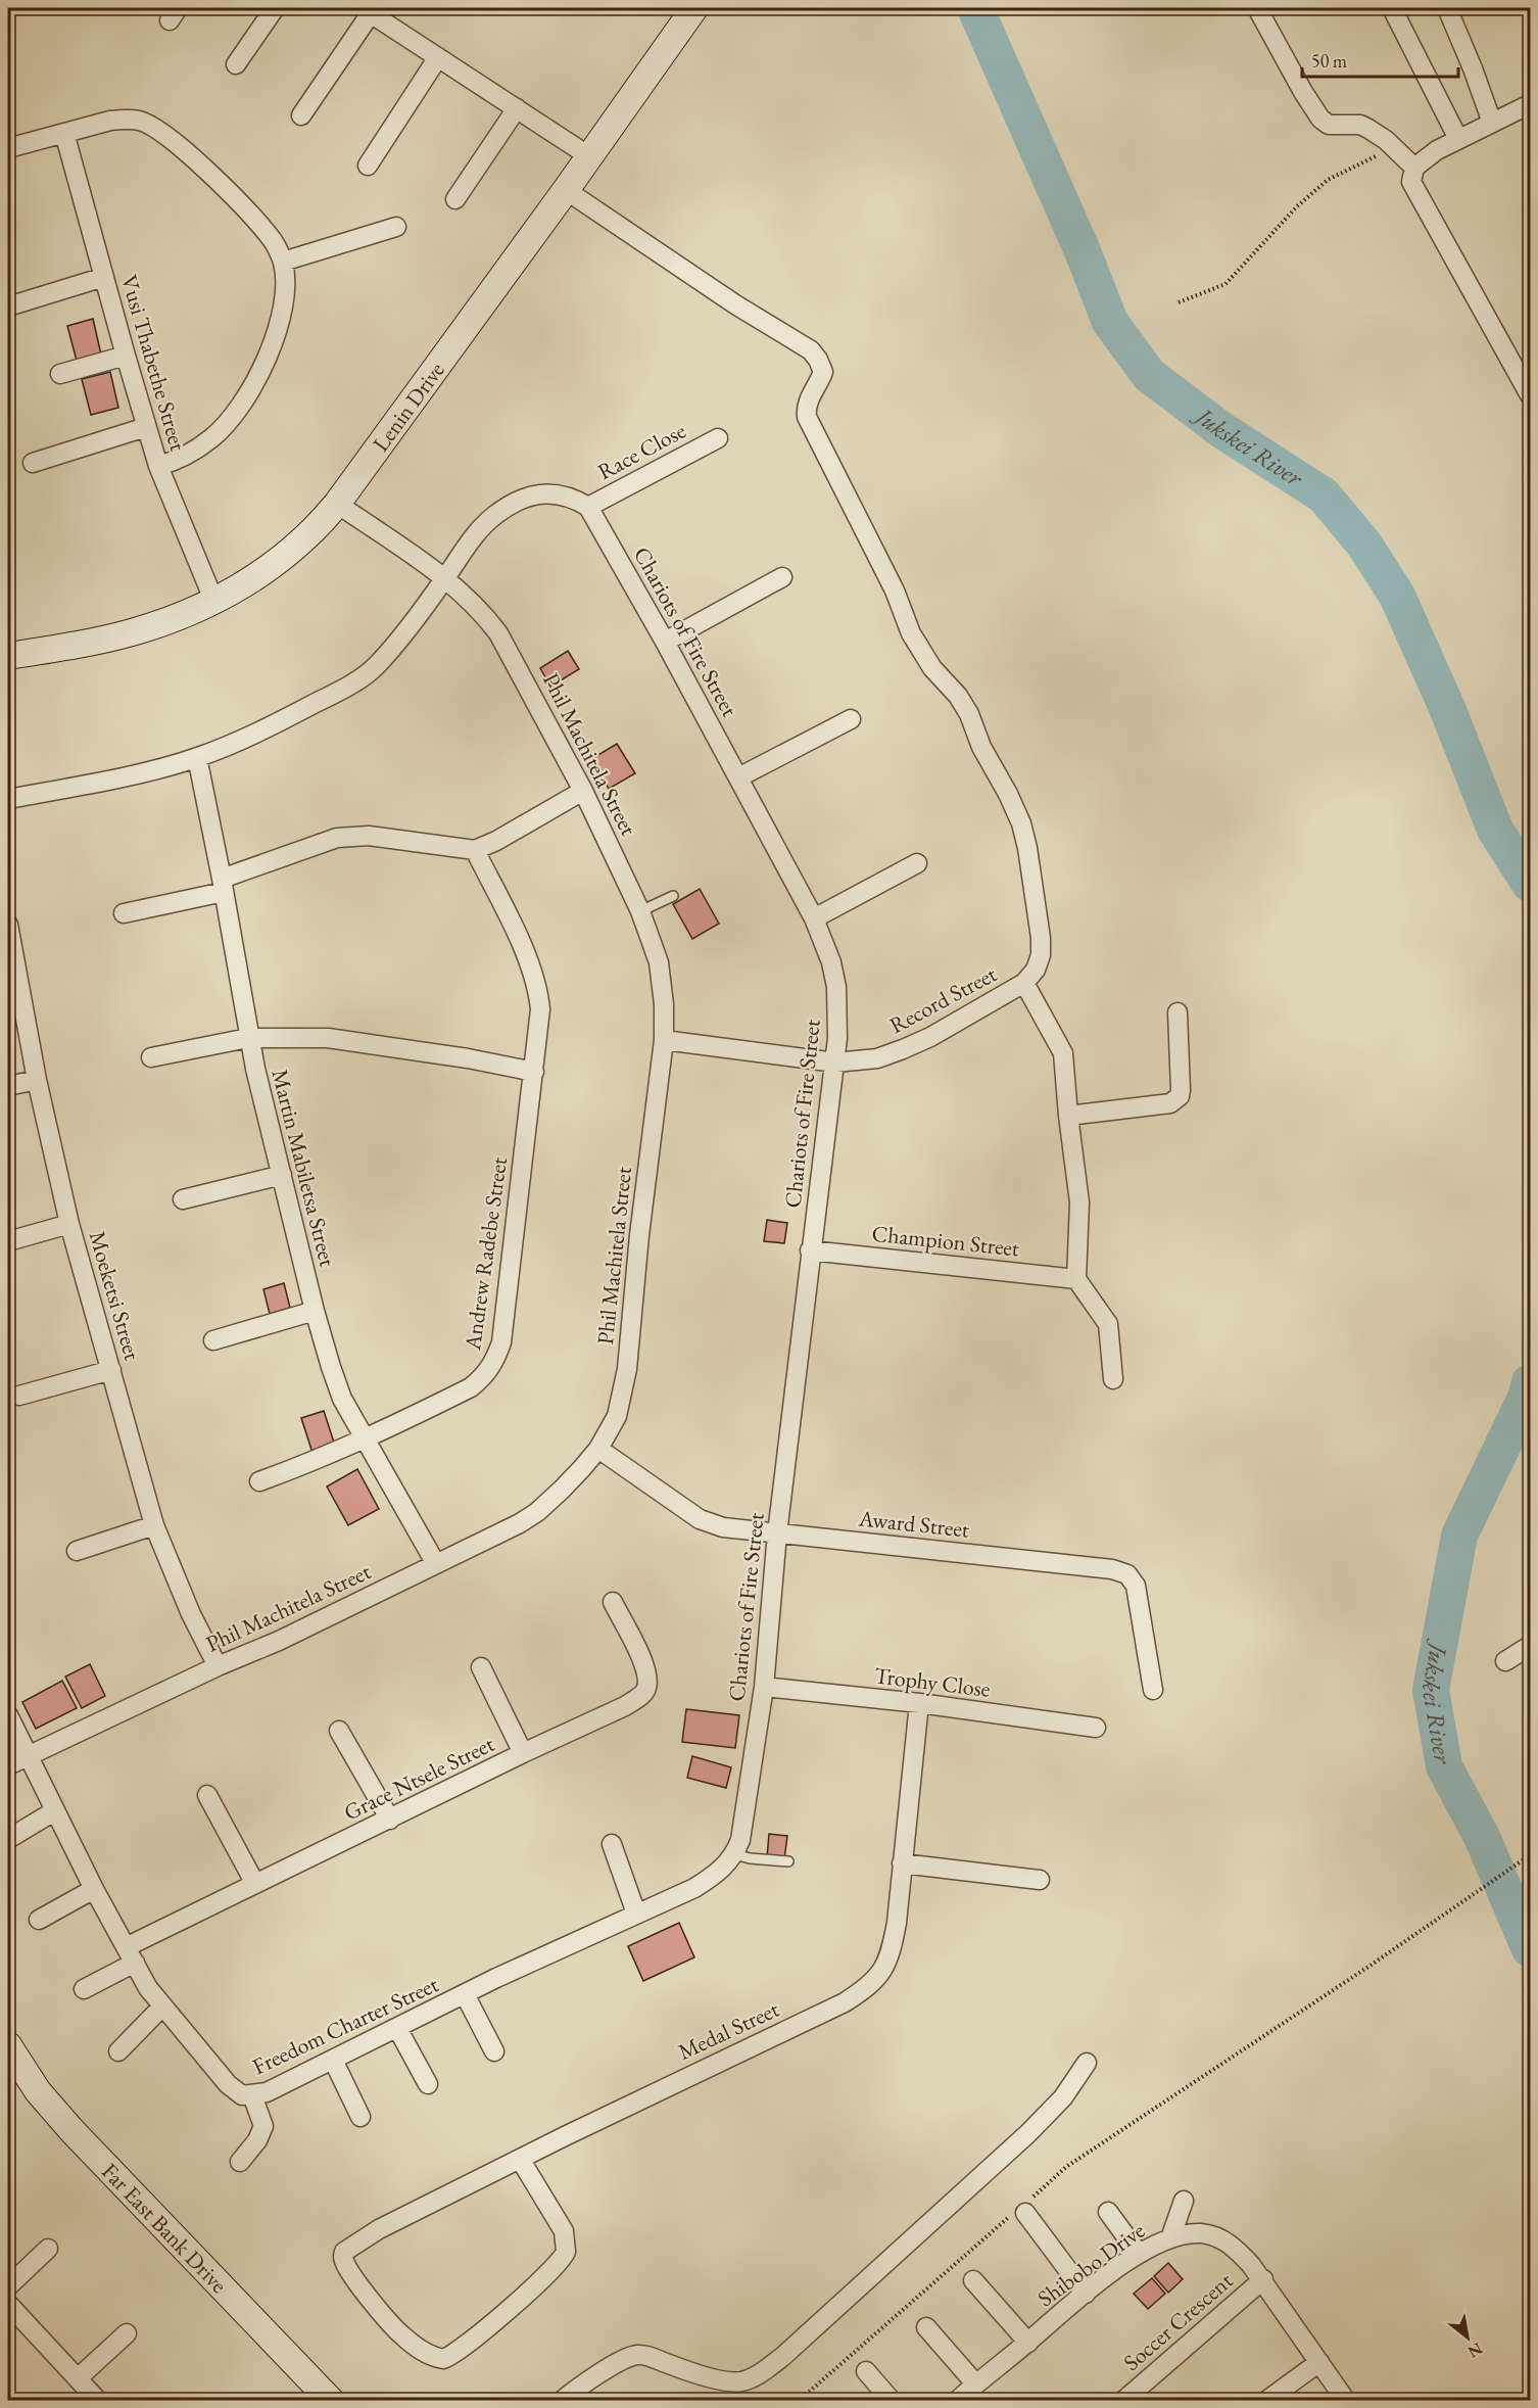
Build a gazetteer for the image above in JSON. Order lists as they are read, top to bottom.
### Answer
{
  "streets": {
    "street": [
      "Vusi Thabethe Street",
      "Lenin Drive",
      "Race Close",
      "Chariots of Fire Street",
      "Phil Machitela Street",
      "Record Street",
      "Martin Mabiletsa Street",
      "Champion Street",
      "Andrew Radebe Street",
      "Moeketsi Street",
      "Award Street",
      "Trophy Close",
      "Grace Ntsele Street",
      "Freedom Charter Street",
      "Medal Street",
      "Far East Bank Drive",
      "Shibobo Drive",
      "Soccer Crescent"
    ]
  },
  "crossings": [
    ["Vusi Thabethe Street", "Lenin Drive"],
    ["Lenin Drive", "Phil Machitela Street"],
    ["Race Close", "Chariots of Fire Street"],
    ["Chariots of Fire Street", "Record Street"],
    ["Chariots of Fire Street", "Champion Street"],
    ["Chariots of Fire Street", "Award Street"],
    ["Chariots of Fire Street", "Trophy Close"],
    ["Chariots of Fire Street", "Freedom Charter Street"],
    ["Phil Machitela Street", "Record Street"],
    ["Phil Machitela Street", "Martin Mabiletsa Street"],
    ["Phil Machitela Street", "Moeketsi Street"],
    ["Phil Machitela Street", "Award Street"],
    ["Phil Machitela Street", "Freedom Charter Street"],
    ["Martin Mabiletsa Street", "Andrew Radebe Street"],
    ["Trophy Close", "Medal Street"],
    ["Grace Ntsele Street", "Freedom Charter Street"],
    ["Shibobo Drive", "Soccer Crescent"]
  ],
  "water": ["Jukskei River"],
  "scale_bar": "50 m",
  "north": "bottom right"
}
